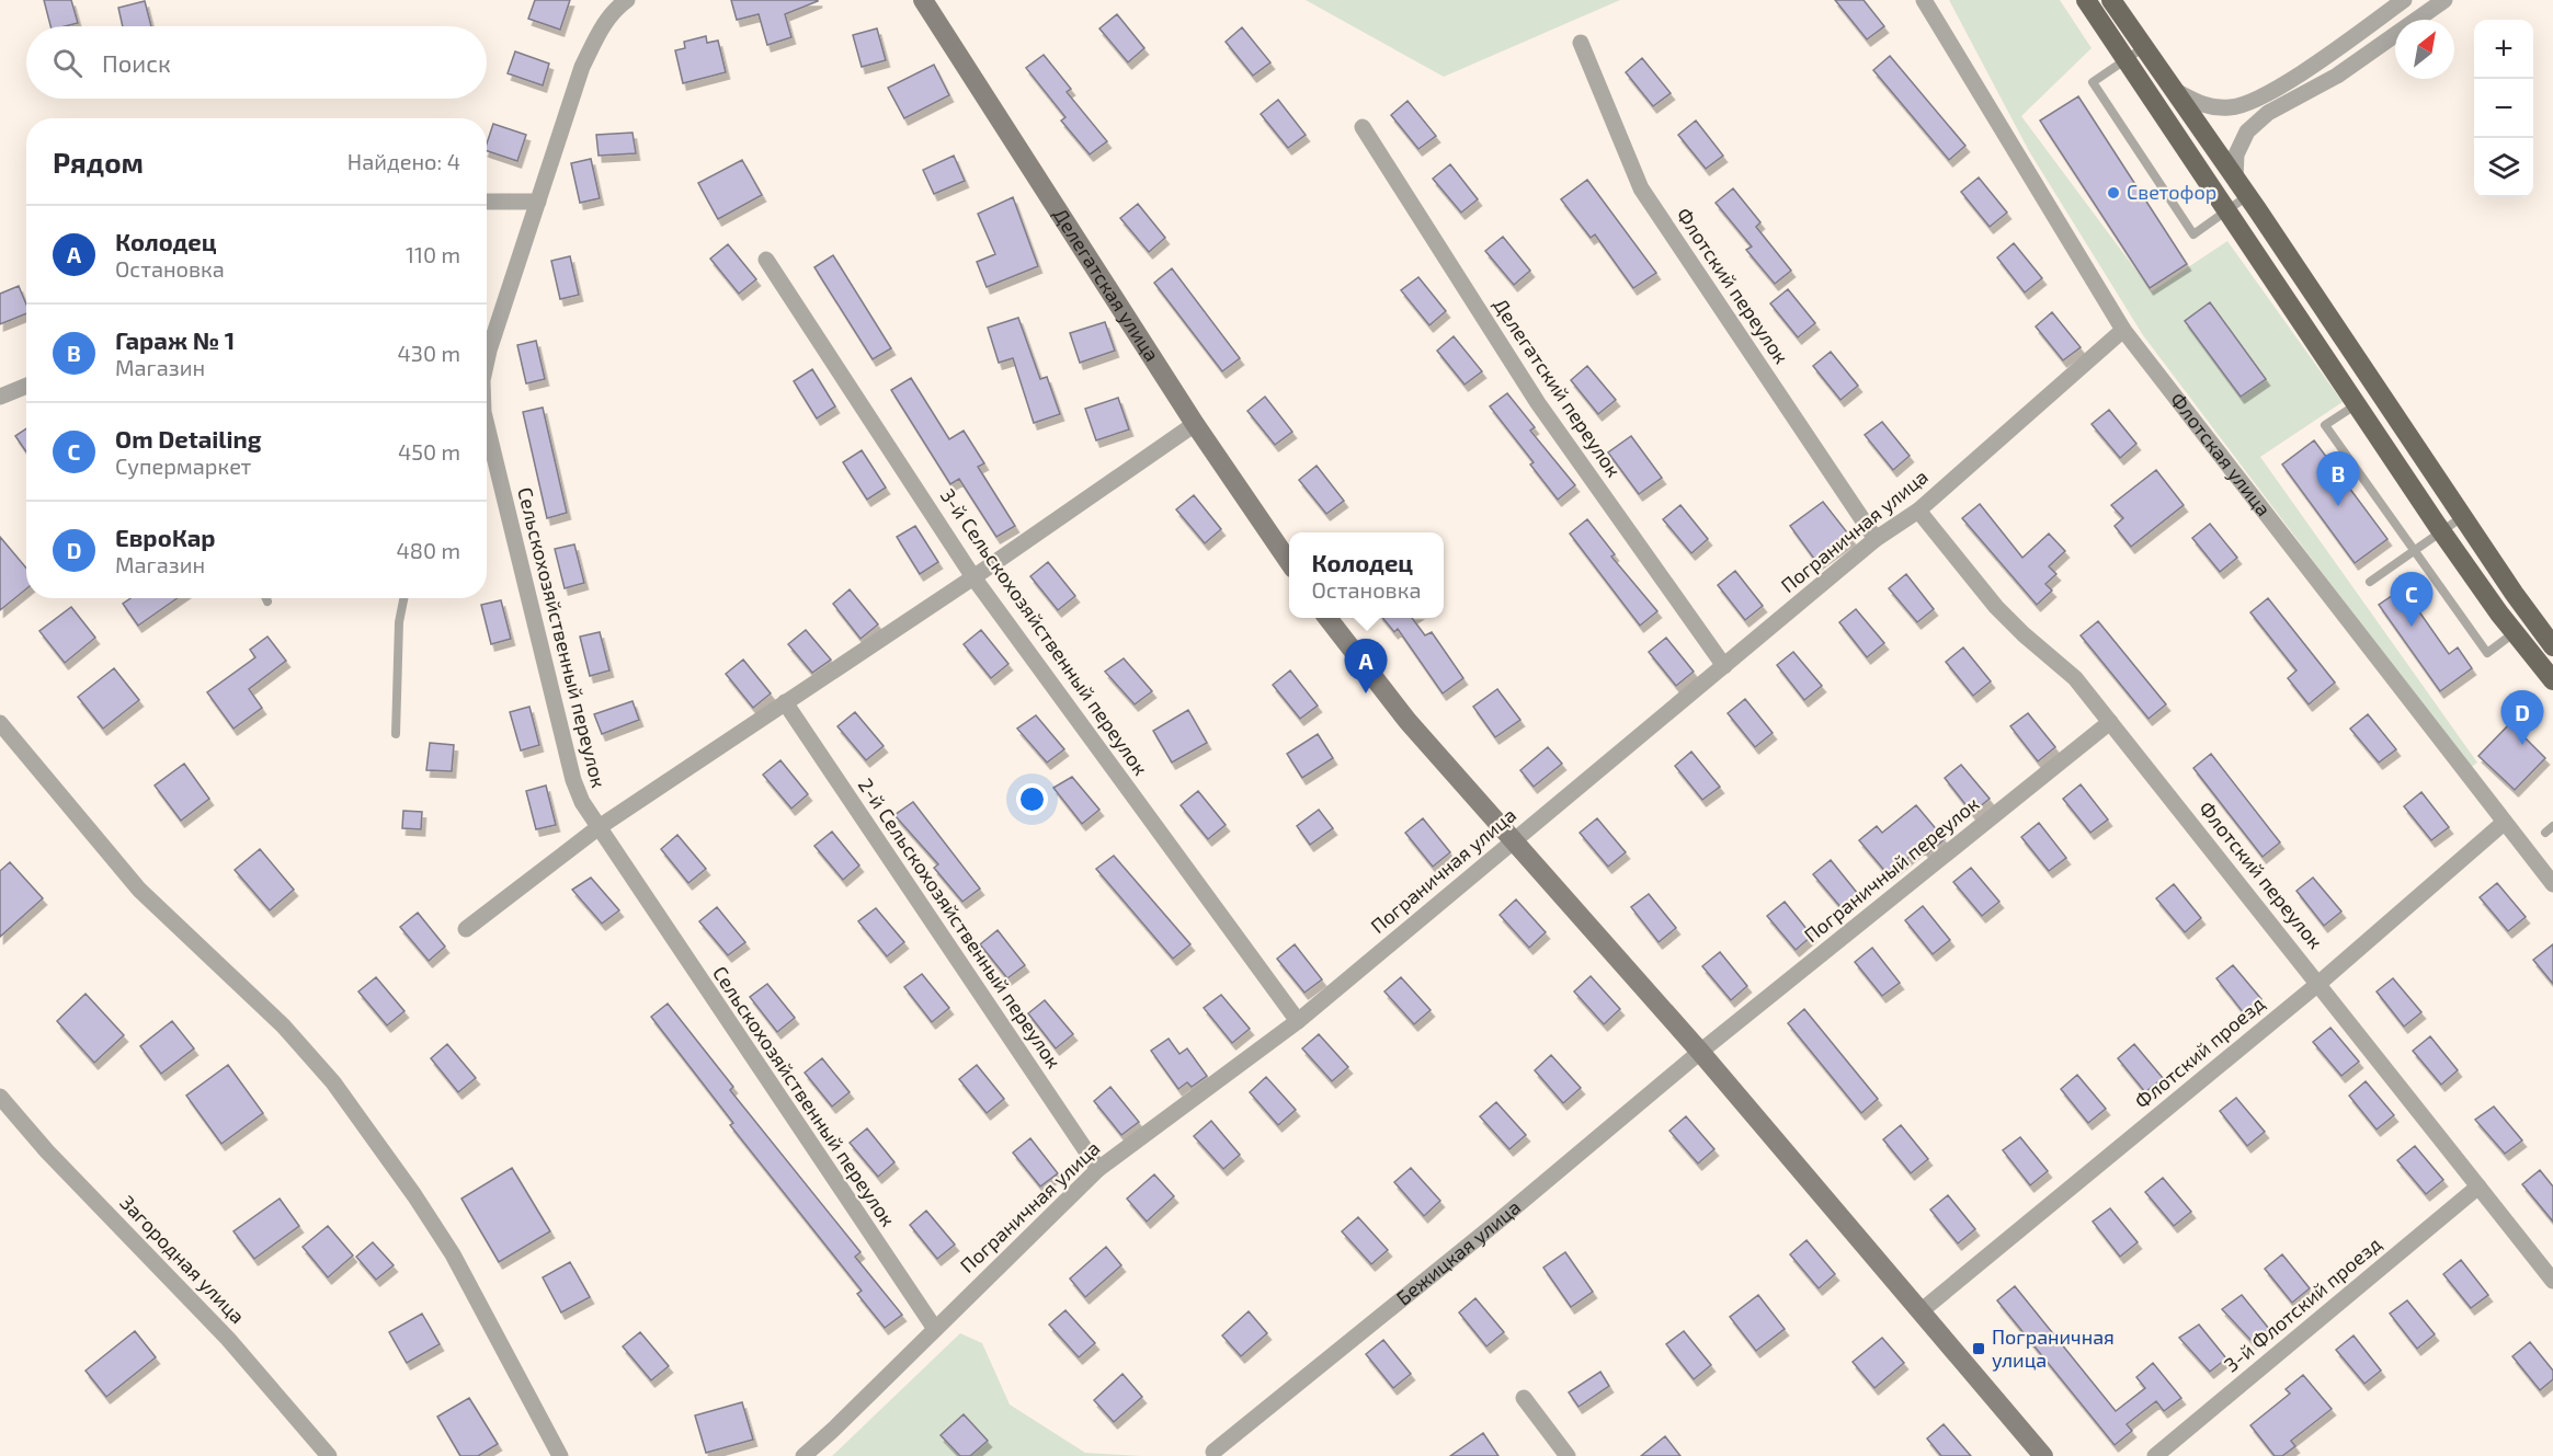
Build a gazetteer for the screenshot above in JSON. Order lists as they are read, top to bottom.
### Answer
{
  "streets": {
    "street": [
      "Делегатская улица",
      "Флотский переулок",
      "Делегатский переулок",
      "Флотская улица",
      "Пограничная улица",
      "3-й Сельскохозяйственный переулок",
      "Сельскохозяйственный переулок",
      "Пограничный переулок",
      "2-й Сельскохозяйственный переулок",
      "Флотский проезд",
      "Бежицкая улица",
      "Загородная улица",
      "3-й Флотский проезд"
    ]
  },
  "crossings": [
    ["Флотский переулок", "Пограничная улица"],
    ["Флотский переулок", "Пограничный переулок"],
    ["Флотский переулок", "Флотский проезд"],
    ["Флотский переулок", "3-й Флотский проезд"],
    ["Делегатский переулок", "Пограничная улица"],
    ["Флотская улица", "Пограничная улица"],
    ["Флотская улица", "Флотский проезд"],
    ["Пограничная улица", "3-й Сельскохозяйственный переулок"],
    ["Пограничная улица", "Сельскохозяйственный переулок"],
    ["Пограничная улица", "2-й Сельскохозяйственный переулок"],
    ["Пограничный переулок", "Бежицкая улица"]
  ],
  "places": {
    "other": ["Светофор"],
    "transit": ["Пограничная улица"]
  },
  "north": "top right",
  "page": {
    "map_buttons": ["+", "−"],
    "search": "Поиск",
    "heading": ["Рядом", "Найдено: 4"],
    "list": [
      {
        "mark": "A",
        "name": "Колодец",
        "note": "Остановка",
        "value": "110 m"
      },
      {
        "mark": "B",
        "name": "Гараж № 1",
        "note": "Магазин",
        "value": "430 m"
      },
      {
        "mark": "C",
        "name": "Om Detailing",
        "note": "Супермаркет",
        "value": "450 m"
      },
      {
        "mark": "D",
        "name": "ЕвроКар",
        "note": "Магазин",
        "value": "480 m"
      }
    ],
    "pins": [
      "B",
      "C",
      "A",
      "D"
    ],
    "popup": ["Колодец", "Остановка"]
  }
}
